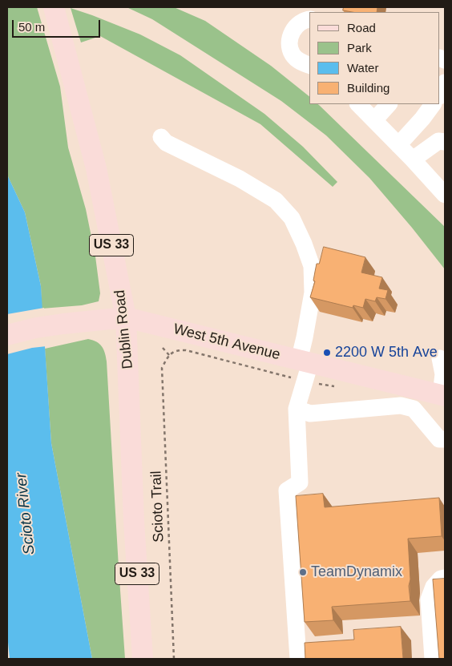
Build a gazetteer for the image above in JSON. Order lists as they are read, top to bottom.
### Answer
{
  "streets": {
    "main road": ["US 33", "Dublin Road", "West 5th Avenue"],
    "path": ["Scioto Trail"]
  },
  "crossings": [
    ["Dublin Road", "West 5th Avenue"]
  ],
  "water": ["Scioto River"],
  "places": ["2200 W 5th Ave", "TeamDynamix"],
  "legend": [
    "Road",
    "Park",
    "Water",
    "Building"
  ],
  "scale_bar": "50 m"
}
